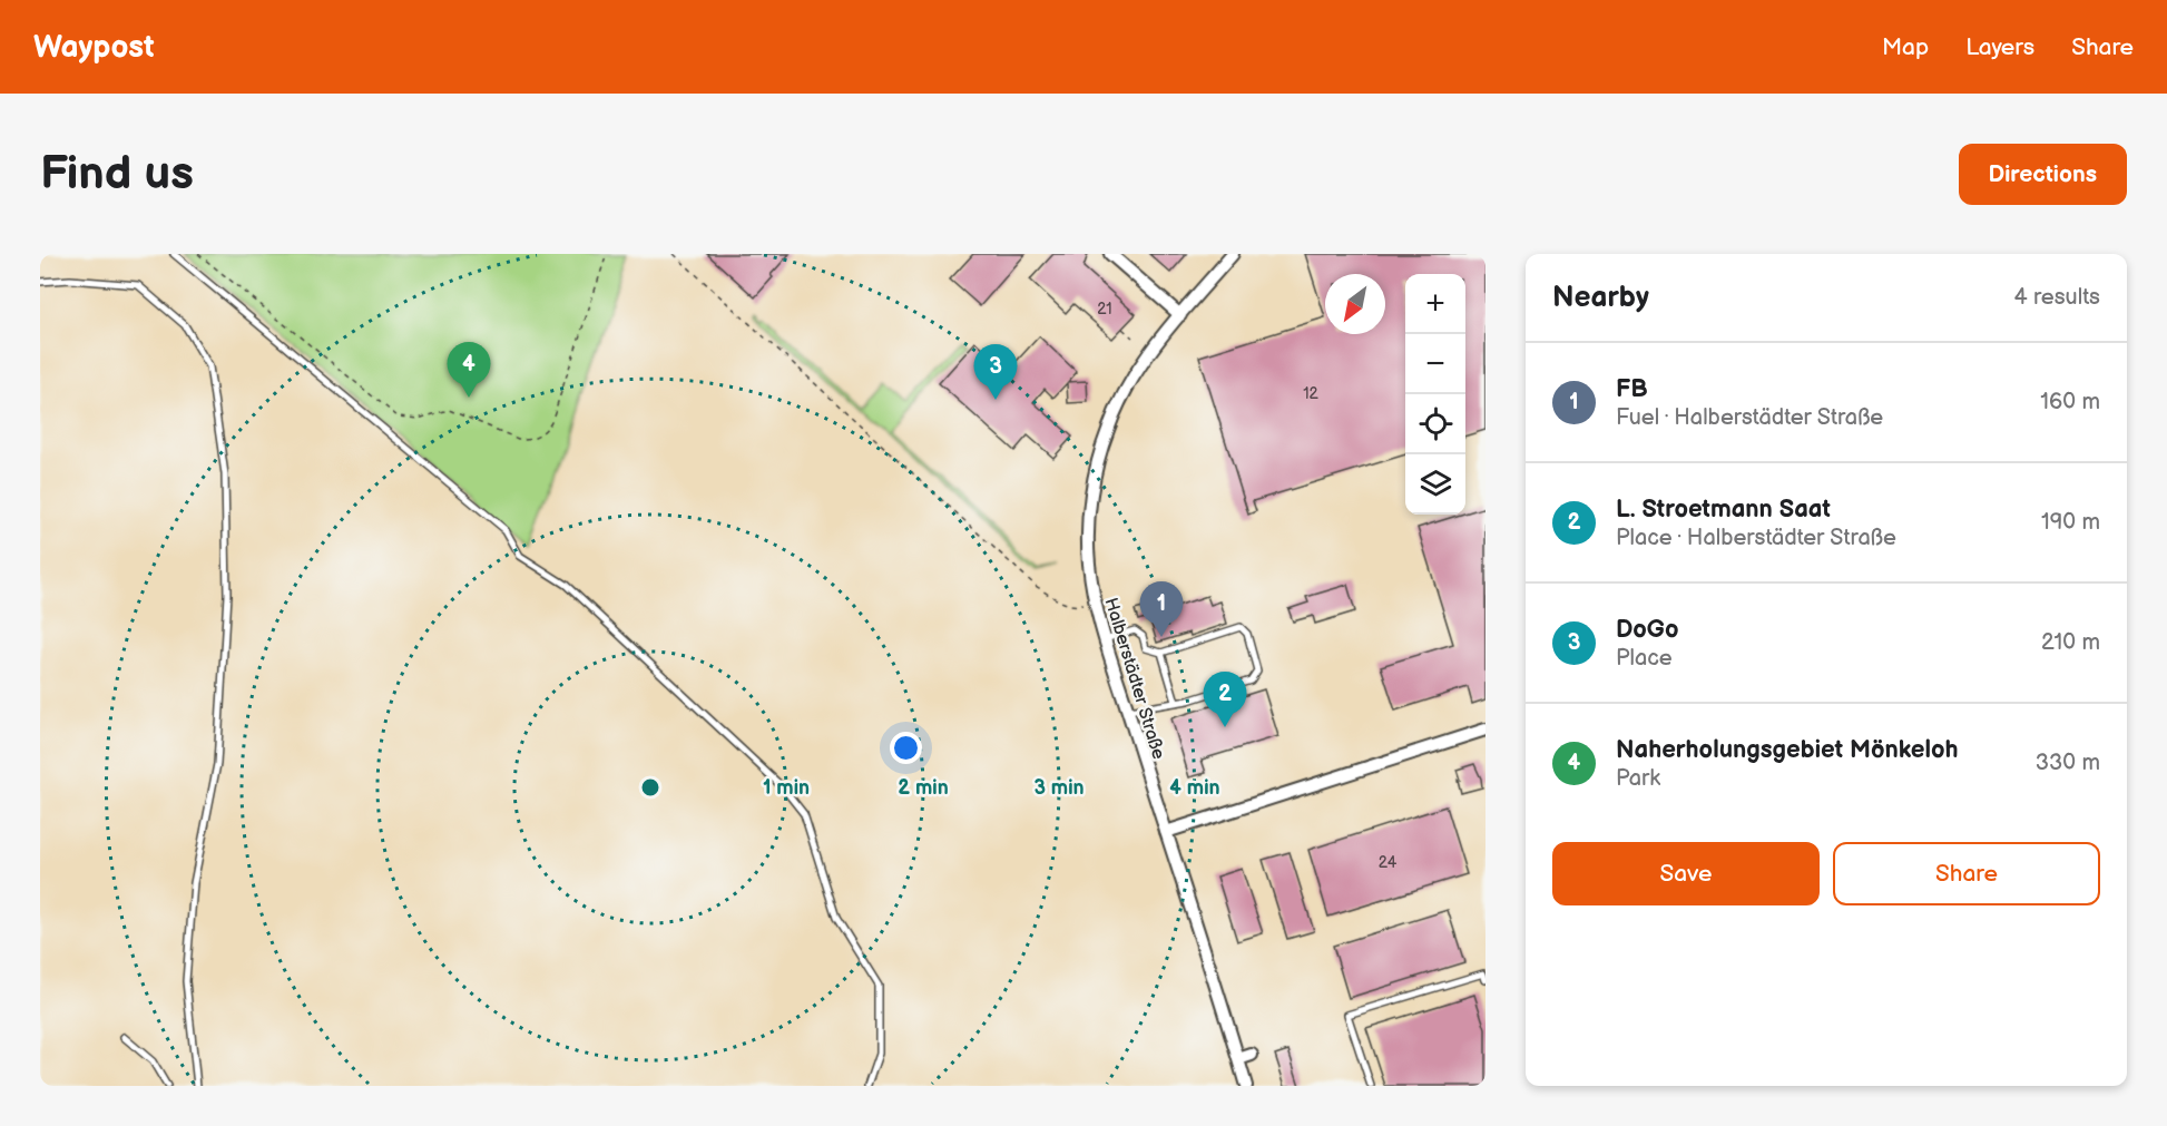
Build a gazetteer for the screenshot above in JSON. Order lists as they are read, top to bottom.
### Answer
{
  "streets": {
    "street": ["Halberstädter Straße"]
  },
  "house_numbers": ["21", "12", "24"],
  "north": "bottom left",
  "page": {
    "header": "Waypost",
    "nav": ["Map", "Layers", "Share"],
    "buttons": [
      "Directions",
      ["Save", "Share"]
    ],
    "title": "Find us",
    "heading": ["Nearby", "4 results"],
    "map_buttons": ["+", "−"],
    "list": [
      {
        "mark": "1",
        "name": "FB",
        "note": "Fuel · Halberstädter Straße",
        "value": "160 m"
      },
      {
        "mark": "2",
        "name": "L. Stroetmann Saat",
        "note": "Place · Halberstädter Straße",
        "value": "190 m"
      },
      {
        "mark": "3",
        "name": "DoGo",
        "note": "Place",
        "value": "210 m"
      },
      {
        "mark": "4",
        "name": "Naherholungsgebiet Mönkeloh",
        "note": "Park",
        "value": "330 m"
      }
    ],
    "pins": [
      "4",
      "3",
      "1",
      "2"
    ]
  },
  "rings": [
    "1 min",
    "2 min",
    "3 min",
    "4 min"
  ]
}
